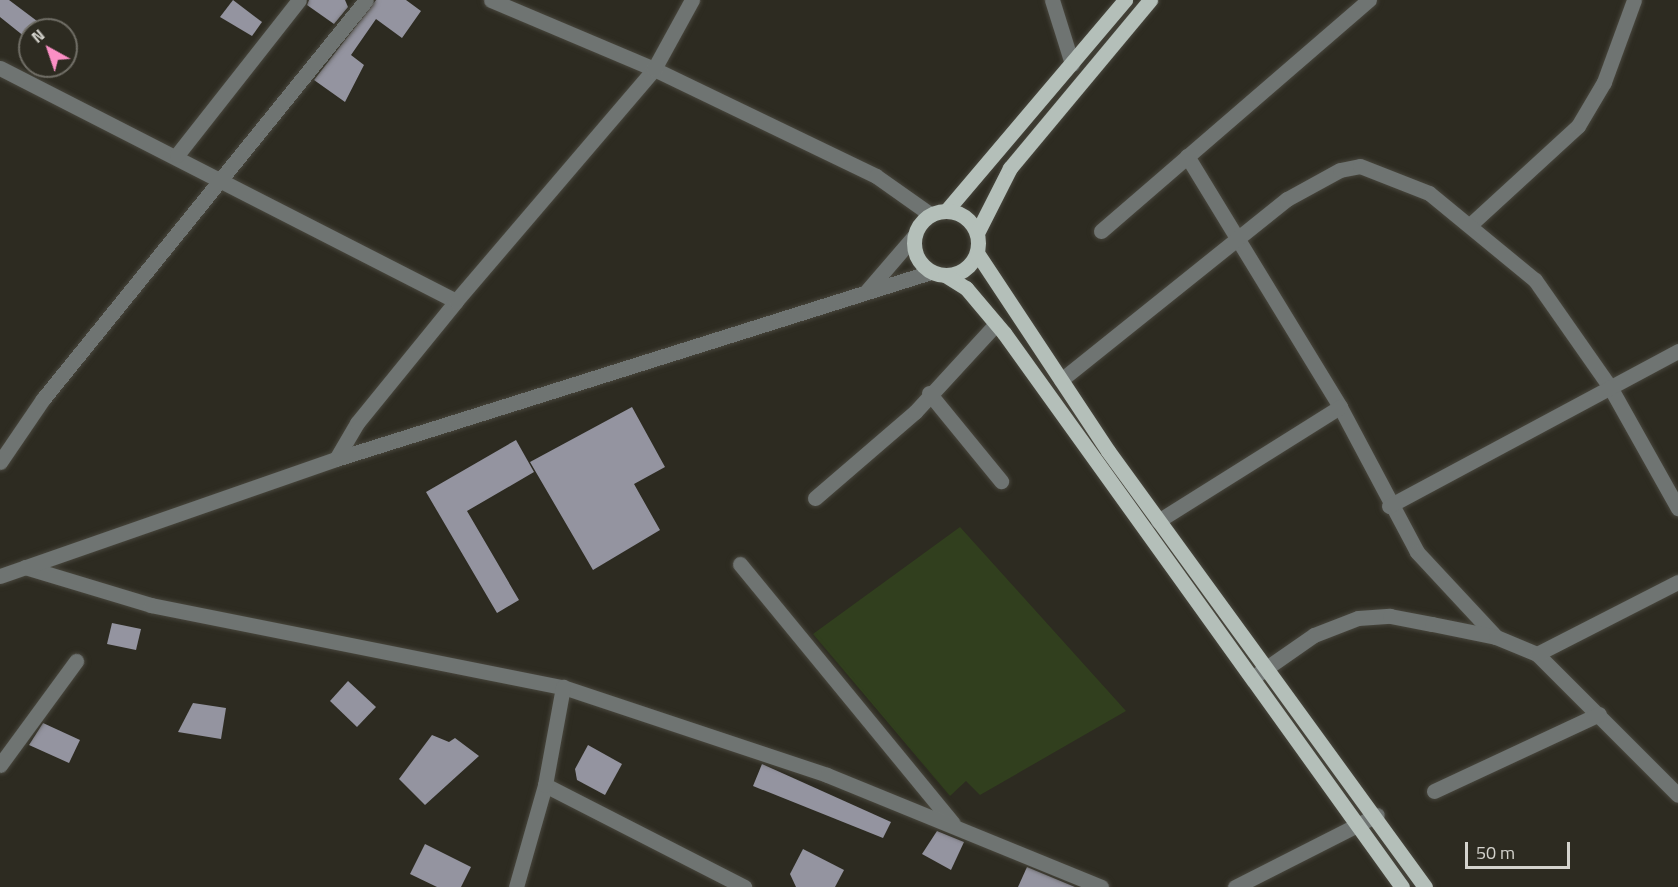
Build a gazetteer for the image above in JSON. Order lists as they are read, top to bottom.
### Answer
{
  "scale_bar": "50 m",
  "north": "top left"
}
